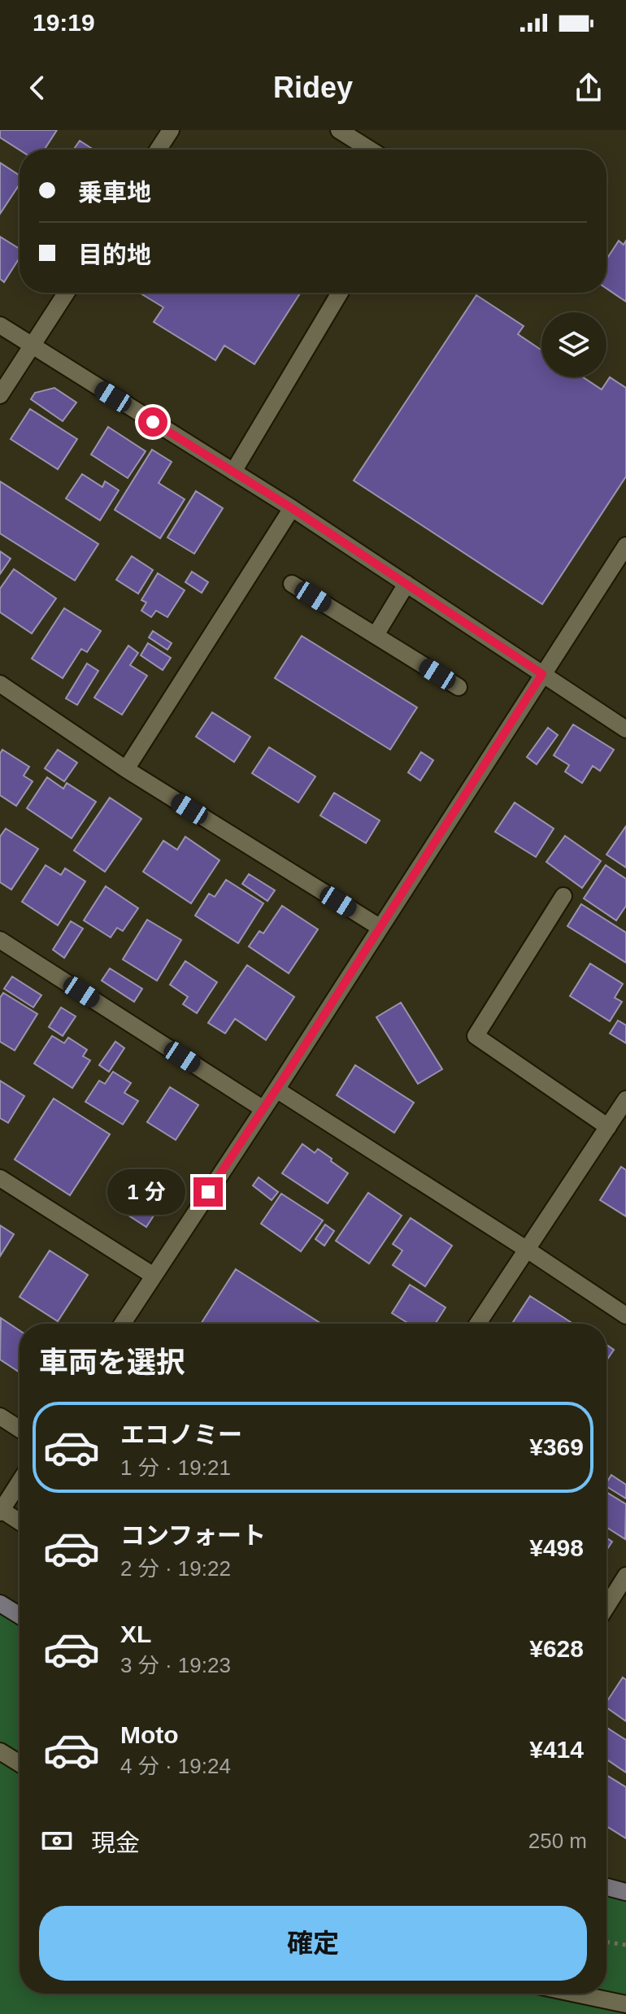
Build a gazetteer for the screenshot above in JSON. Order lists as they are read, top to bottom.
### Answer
{
  "page": {
    "status": "19:19",
    "header": "Ridey",
    "banner": ["乗車地", "目的地"],
    "bubble": "1 分",
    "heading": "車両を選択",
    "list": [
      {
        "name": "エコノミー",
        "note": "1 分 · 19:21",
        "value": "¥369"
      },
      {
        "name": "コンフォート",
        "note": "2 分 · 19:22",
        "value": "¥498"
      },
      {
        "name": "XL",
        "note": "3 分 · 19:23",
        "value": "¥628"
      },
      {
        "name": "Moto",
        "note": "4 分 · 19:24",
        "value": "¥414"
      }
    ],
    "pay": ["現金", "250 m"],
    "buttons": "確定"
  }
}
